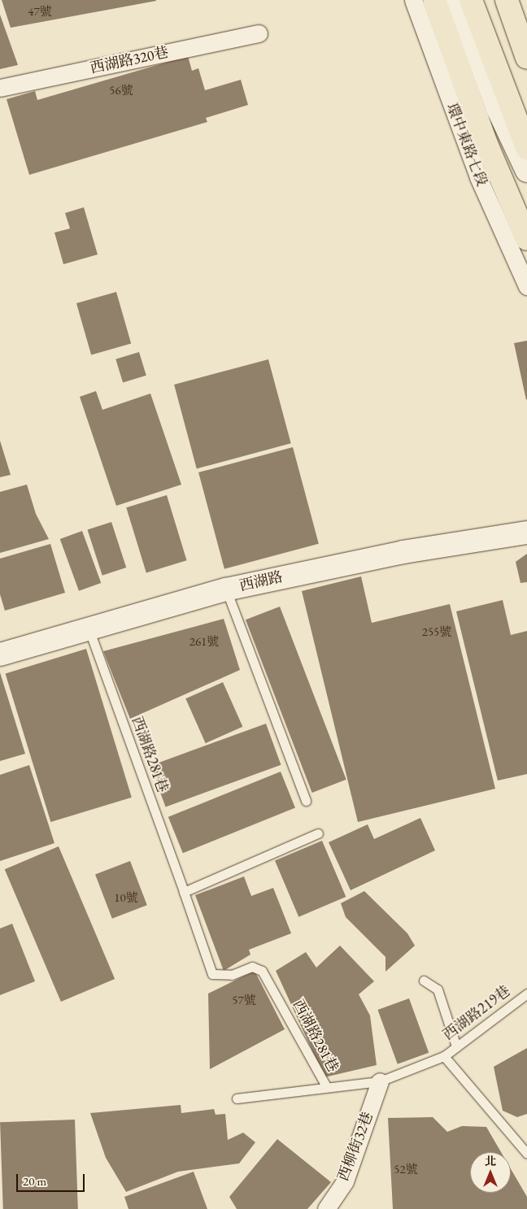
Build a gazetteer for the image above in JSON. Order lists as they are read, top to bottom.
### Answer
{
  "streets": {
    "street": [
      "西湖路320巷",
      "環中東路七段",
      "西湖路",
      "西柳街32巷"
    ],
    "lane": ["西湖路281巷", "西湖路219巷"]
  },
  "crossings": [
    ["西湖路", "西湖路281巷"],
    ["西湖路281巷", "西湖路219巷"],
    ["西湖路219巷", "西柳街32巷"]
  ],
  "house_numbers": [
    "47號",
    "56號",
    "255號",
    "261號",
    "10號",
    "57號",
    "52號"
  ],
  "scale_bar": "20 m",
  "north": "top"
}
